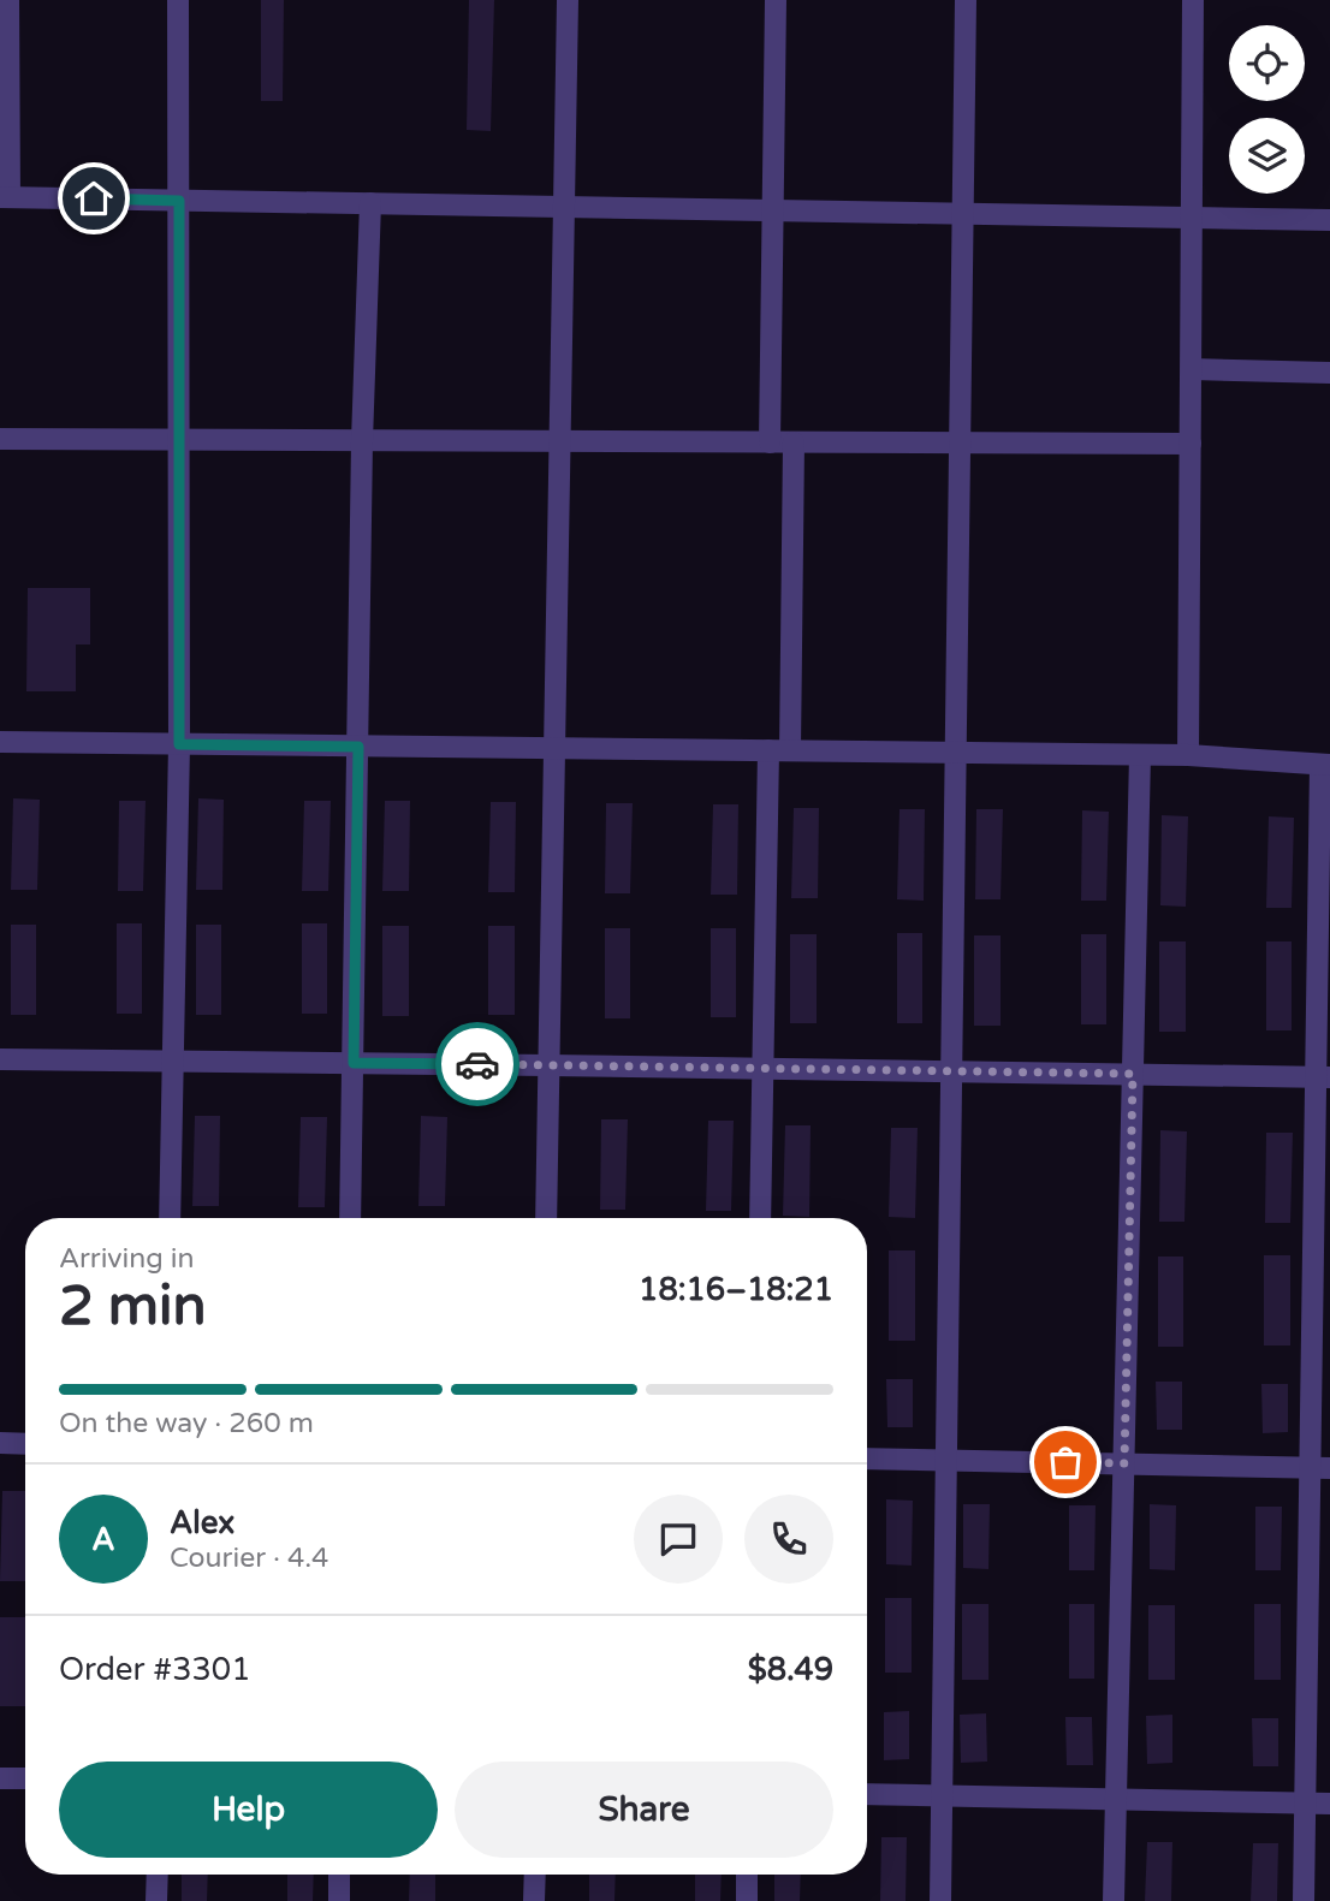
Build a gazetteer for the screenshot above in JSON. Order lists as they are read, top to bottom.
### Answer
{
  "page": {
    "heading": ["2 min", "Arriving in", "18:16–18:21"],
    "panel": [
      "Alex",
      "Courier · 4.4",
      "Order #3301",
      "$8.49"
    ],
    "bar": "On the way · 260 m",
    "round": "A",
    "buttons": ["Help", "Share"]
  }
}
